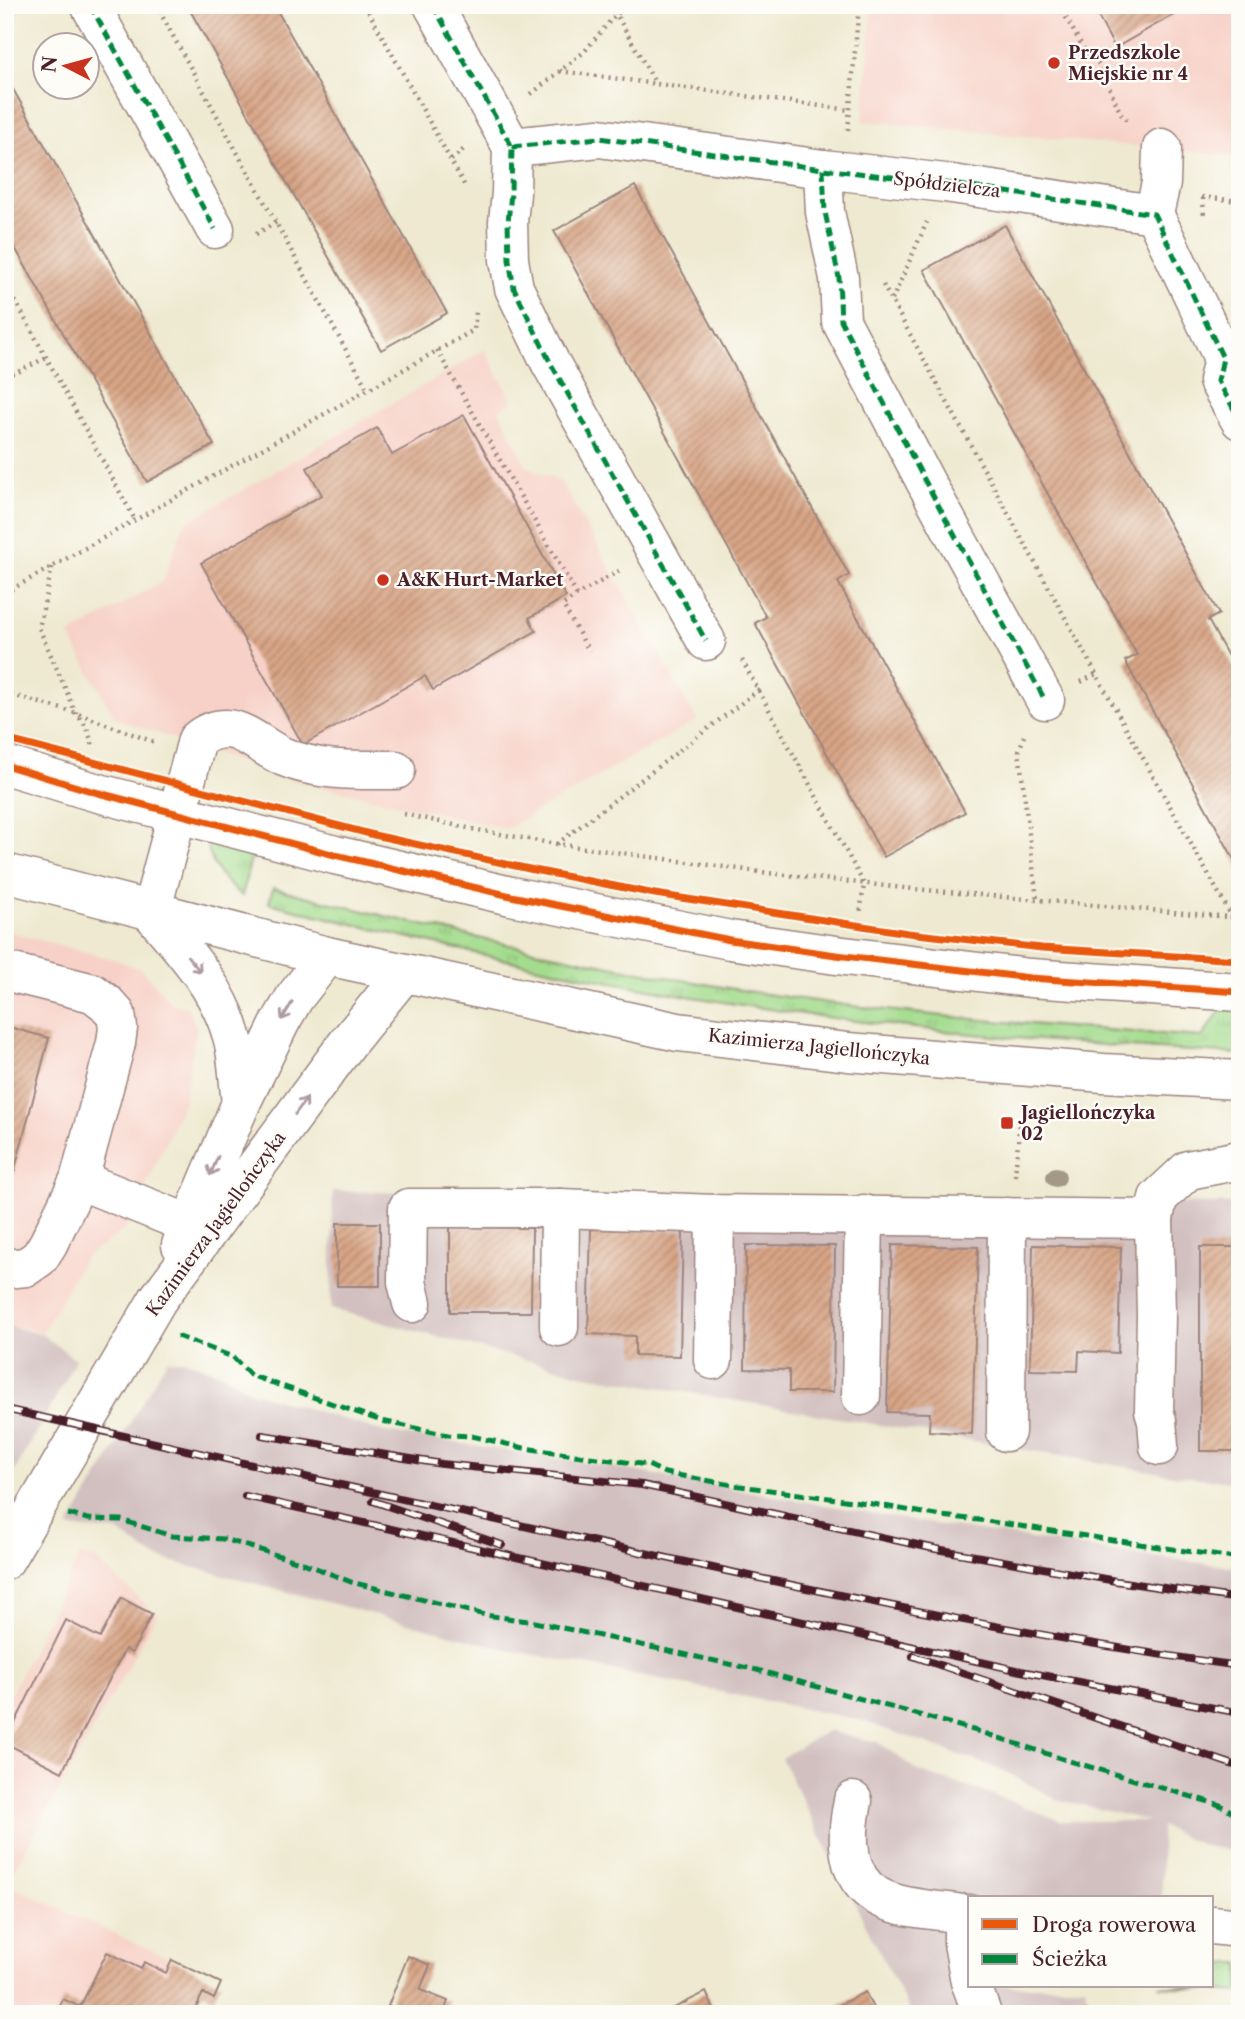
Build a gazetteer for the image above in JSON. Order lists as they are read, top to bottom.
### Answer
{
  "streets": {
    "street": ["Spółdzielcza", "Kazimierza Jagiellończyka"]
  },
  "places": {
    "other": ["Przedszkole Miejskie nr 4", "A&K Hurt-Market"],
    "transit": ["Jagiellończyka 02"]
  },
  "legend": ["Droga rowerowa", "Ścieżka"],
  "north": "left"
}
